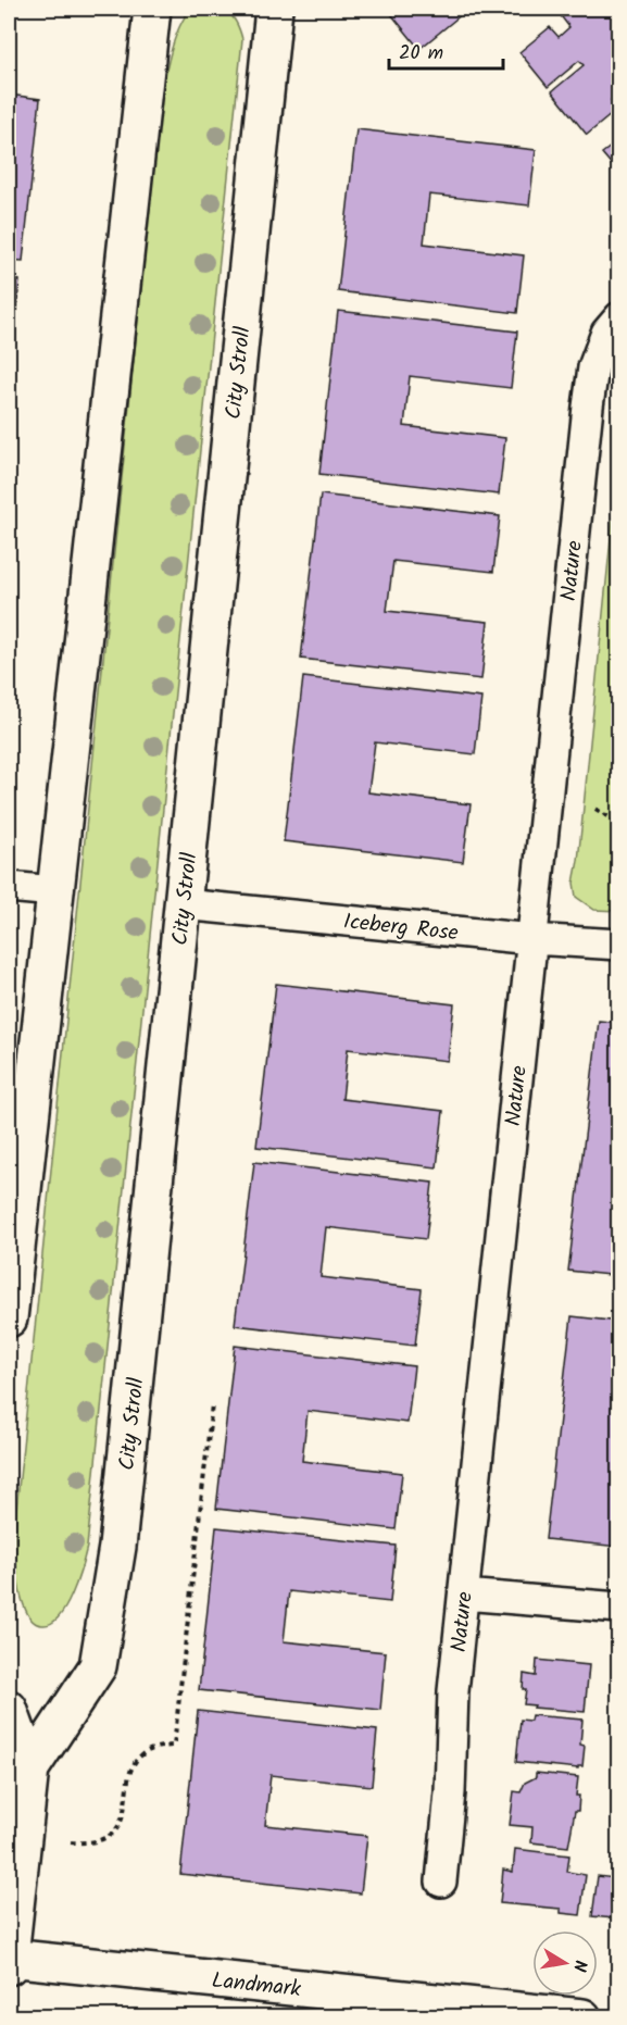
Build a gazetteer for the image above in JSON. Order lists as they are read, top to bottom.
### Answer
{
  "streets": {
    "street": [
      "City Stroll",
      "Nature",
      "Iceberg Rose",
      "Landmark"
    ]
  },
  "crossings": [
    ["City Stroll", "Iceberg Rose"],
    ["City Stroll", "Landmark"],
    ["Nature", "Iceberg Rose"]
  ],
  "scale_bar": "20 m",
  "north": "right"
}
